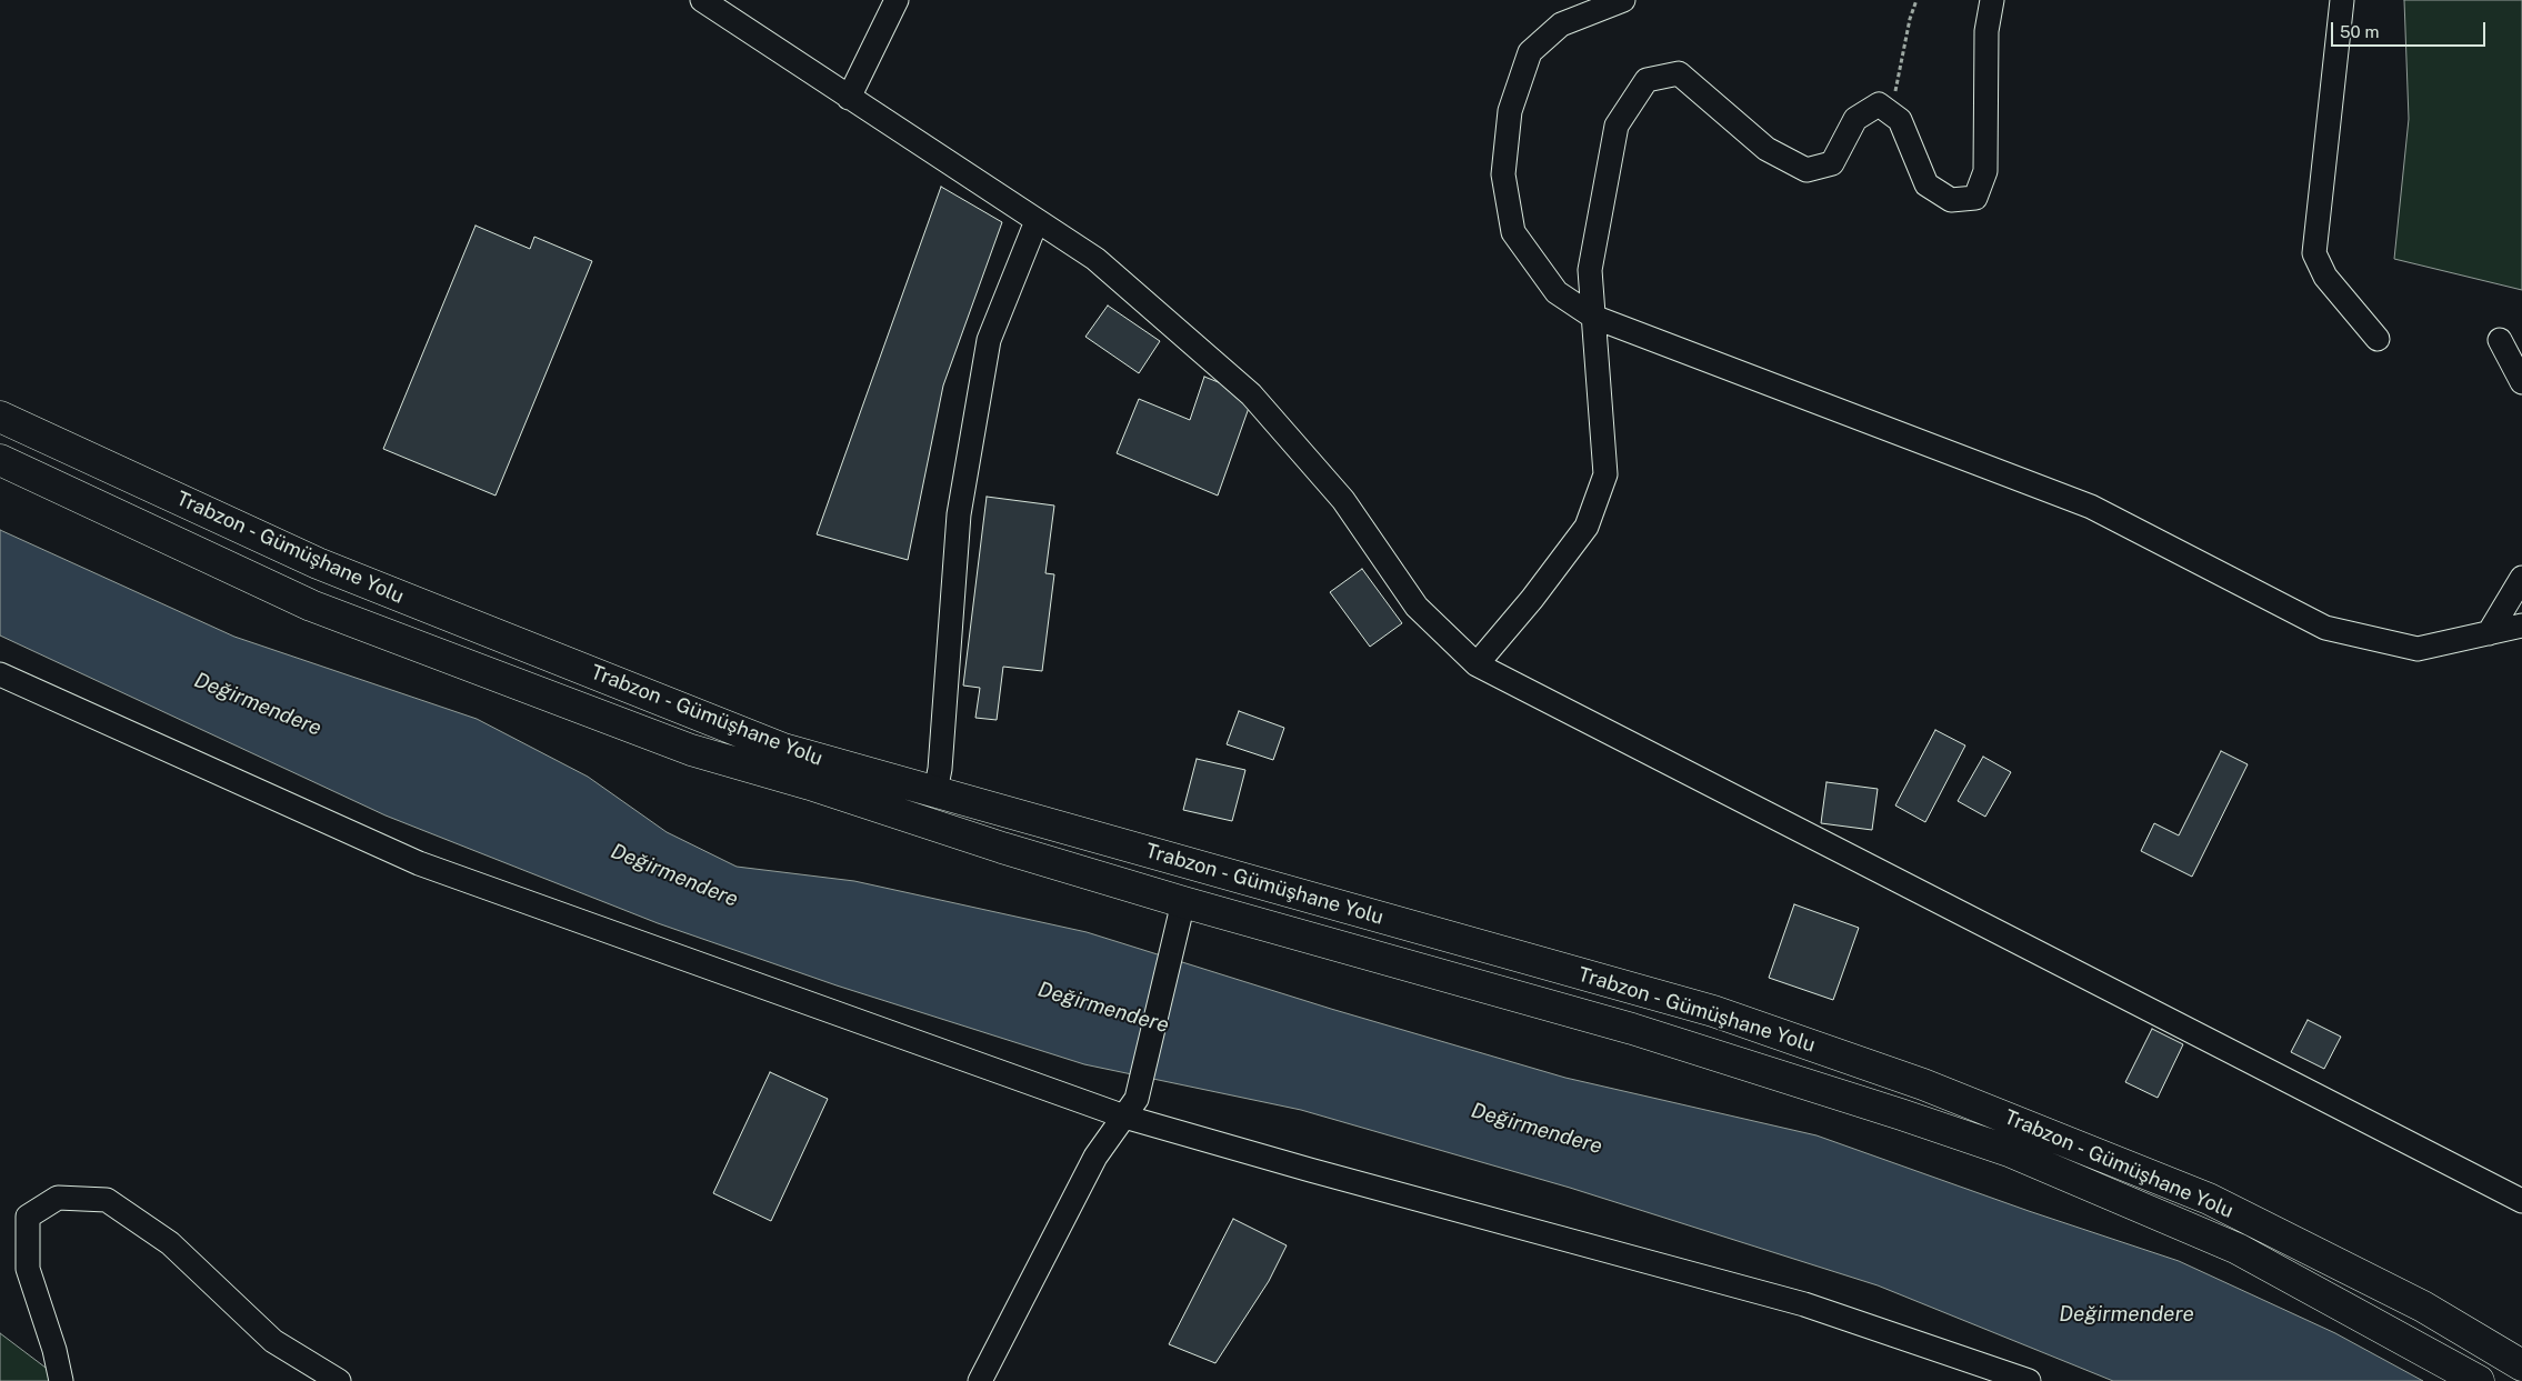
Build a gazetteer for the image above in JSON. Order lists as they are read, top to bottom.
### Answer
{
  "streets": {
    "highway": ["Trabzon - Gümüşhane Yolu"]
  },
  "water": ["Değirmendere"],
  "scale_bar": "50 m"
}
